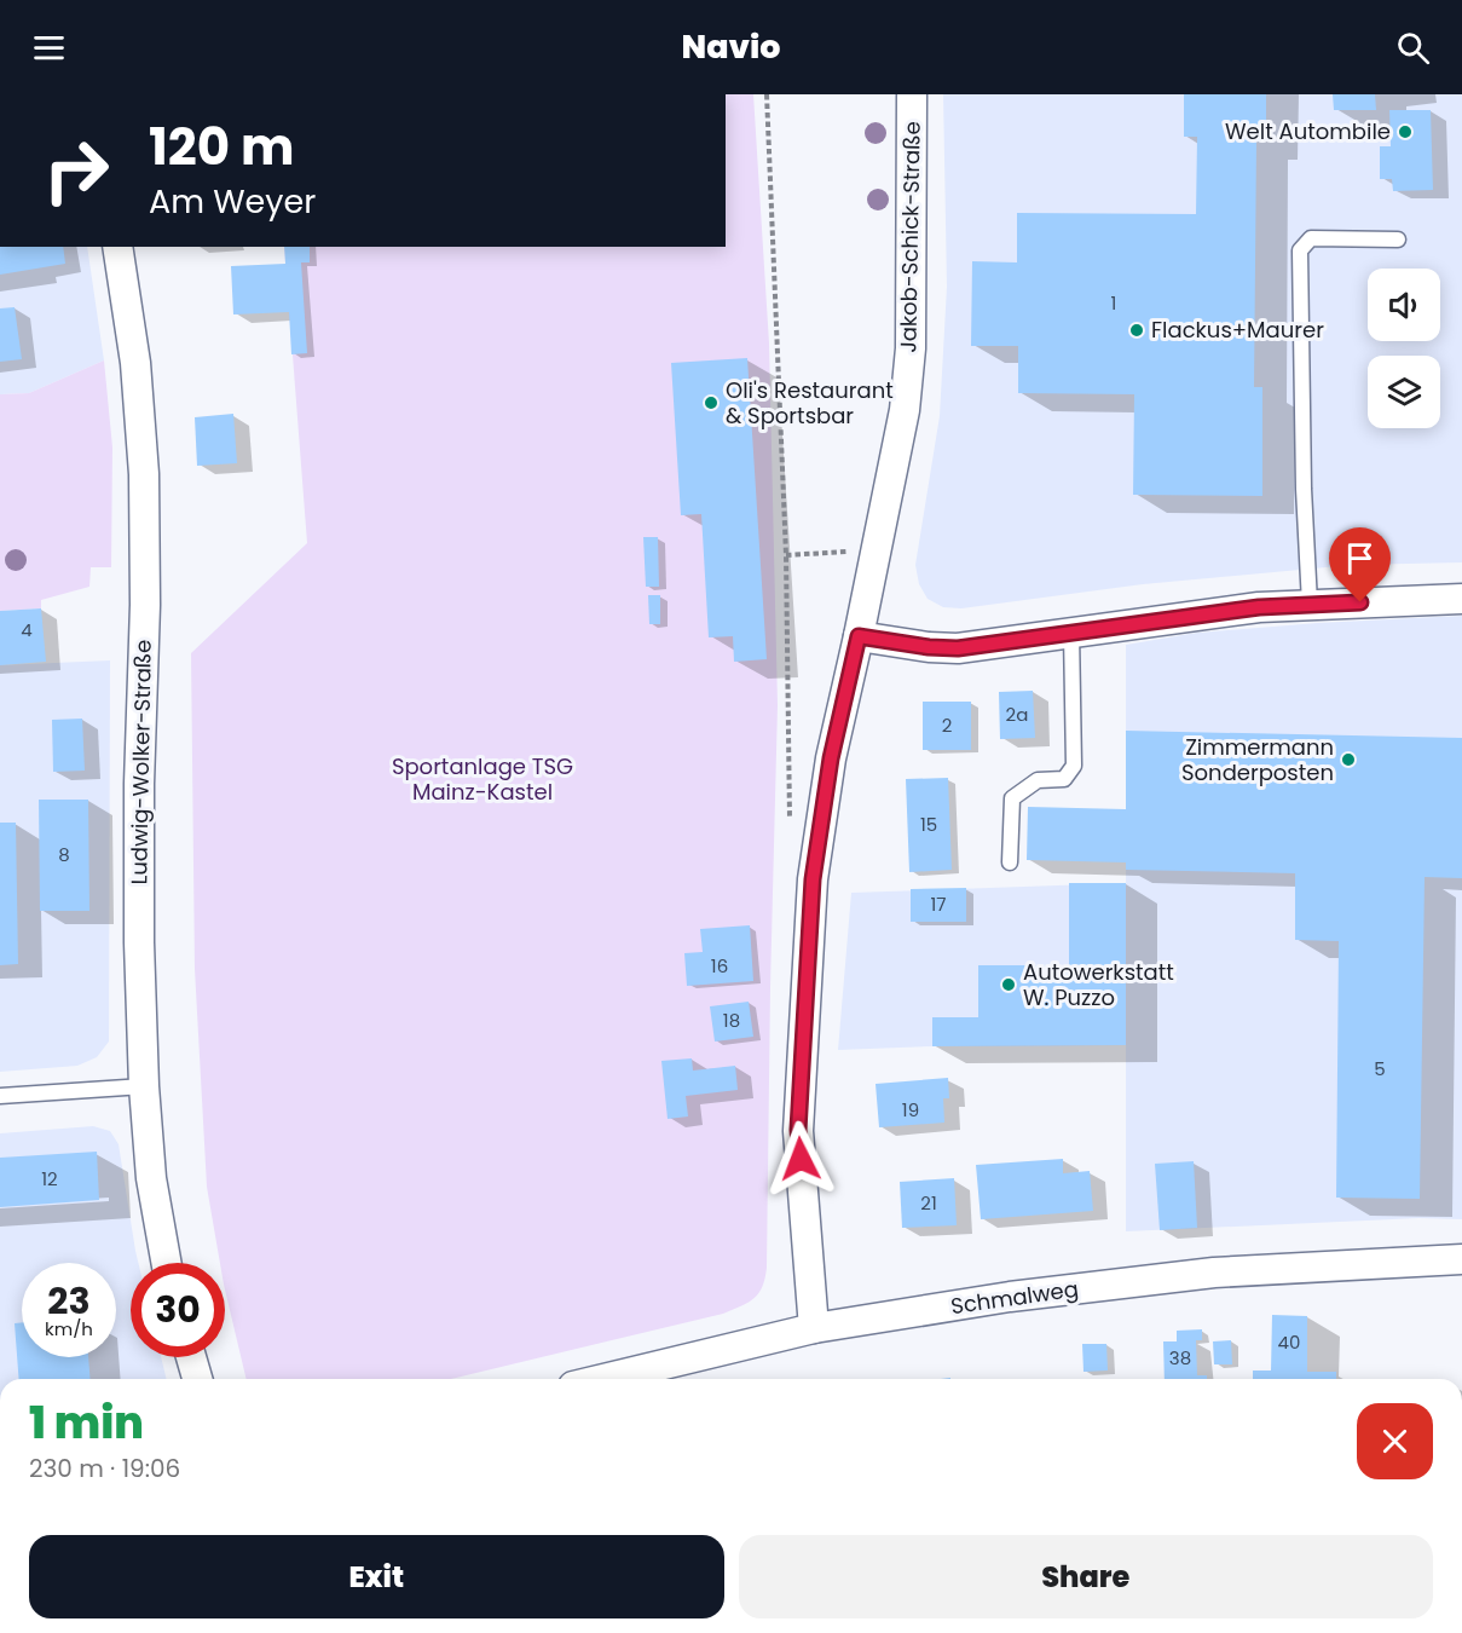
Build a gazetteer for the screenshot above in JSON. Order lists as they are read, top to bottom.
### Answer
{
  "streets": {
    "street": ["Jakob-Schick-Straße", "Ludwig-Wolker-Straße", "Schmalweg"]
  },
  "crossings": [
    ["Jakob-Schick-Straße", "Schmalweg"]
  ],
  "parks": ["Sportanlage TSG Mainz-Kastel"],
  "places": [
    "Welt Autombile",
    "Flackus+Maurer",
    "Oli's Restaurant & Sportsbar",
    "Zimmermann Sonderposten",
    "Autowerkstatt W. Puzzo"
  ],
  "house_numbers": [
    "1",
    "4",
    "2a",
    "2",
    "15",
    "8",
    "17",
    "16",
    "18",
    "5",
    "19",
    "12",
    "21",
    "40",
    "38"
  ],
  "page": {
    "header": "Navio",
    "turn": ["120 m", "Am Weyer"],
    "speed": "23 km/h",
    "limit": "30",
    "heading": ["1 min", "230 m · 19:06"],
    "buttons": ["Exit", "Share"]
  }
}
